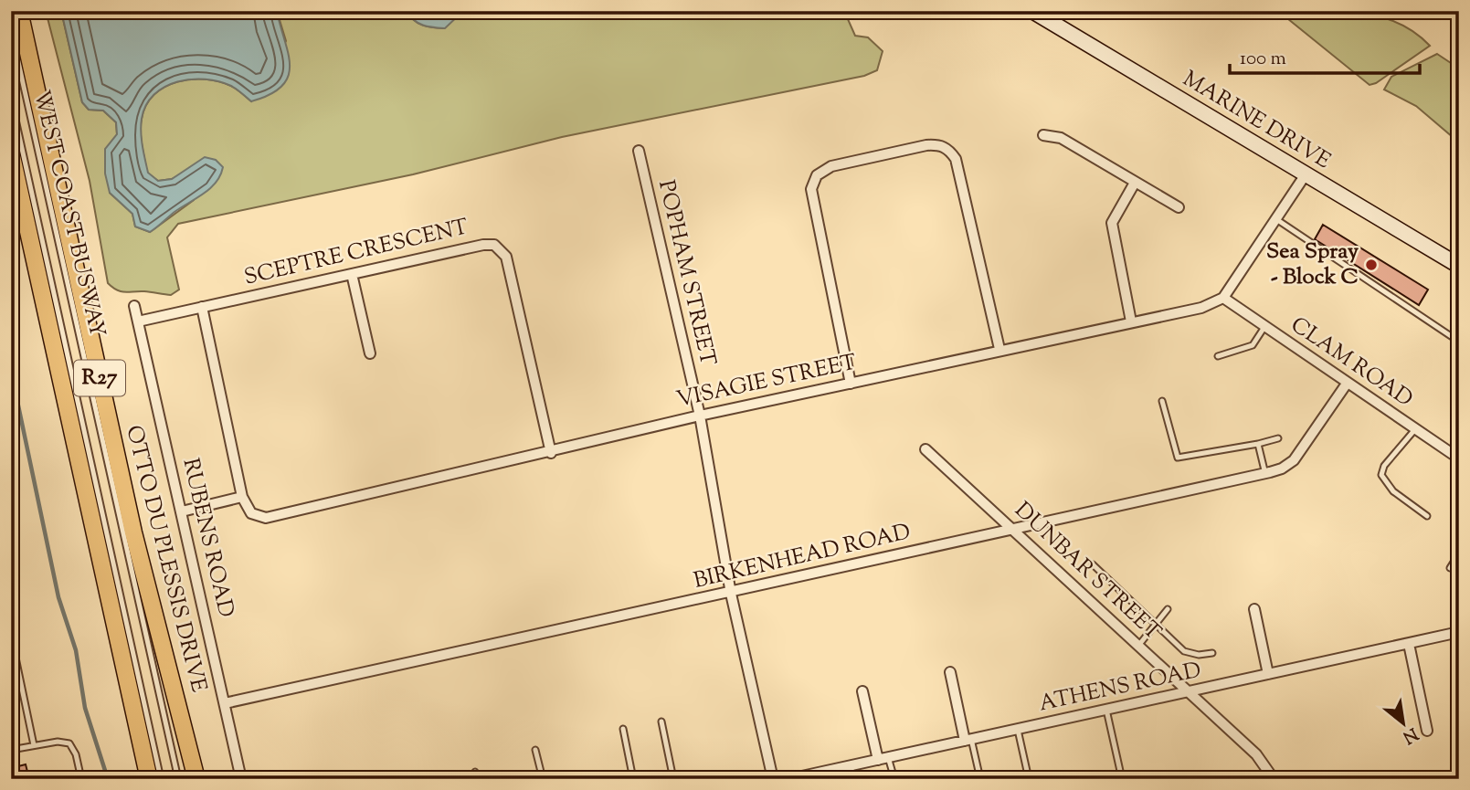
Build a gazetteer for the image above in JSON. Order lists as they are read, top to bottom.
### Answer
{
  "streets": {
    "main road": ["MARINE DRIVE", "R27", "OTTO DU PLESSIS DRIVE"],
    "street": [
      "SCEPTRE CRESCENT",
      "POPHAM STREET",
      "CLAM ROAD",
      "VISAGIE STREET",
      "RUBENS ROAD",
      "BIRKENHEAD ROAD",
      "DUNBAR STREET",
      "ATHENS ROAD"
    ],
    "lane": ["WEST COAST BUSWAY"]
  },
  "crossings": [
    ["SCEPTRE CRESCENT", "VISAGIE STREET"],
    ["SCEPTRE CRESCENT", "RUBENS ROAD"],
    ["POPHAM STREET", "VISAGIE STREET"],
    ["POPHAM STREET", "BIRKENHEAD ROAD"],
    ["CLAM ROAD", "VISAGIE STREET"],
    ["CLAM ROAD", "BIRKENHEAD ROAD"],
    ["RUBENS ROAD", "BIRKENHEAD ROAD"],
    ["BIRKENHEAD ROAD", "DUNBAR STREET"],
    ["DUNBAR STREET", "ATHENS ROAD"]
  ],
  "places": ["Sea Spray - Block C"],
  "scale_bar": "100 m",
  "north": "bottom right"
}
